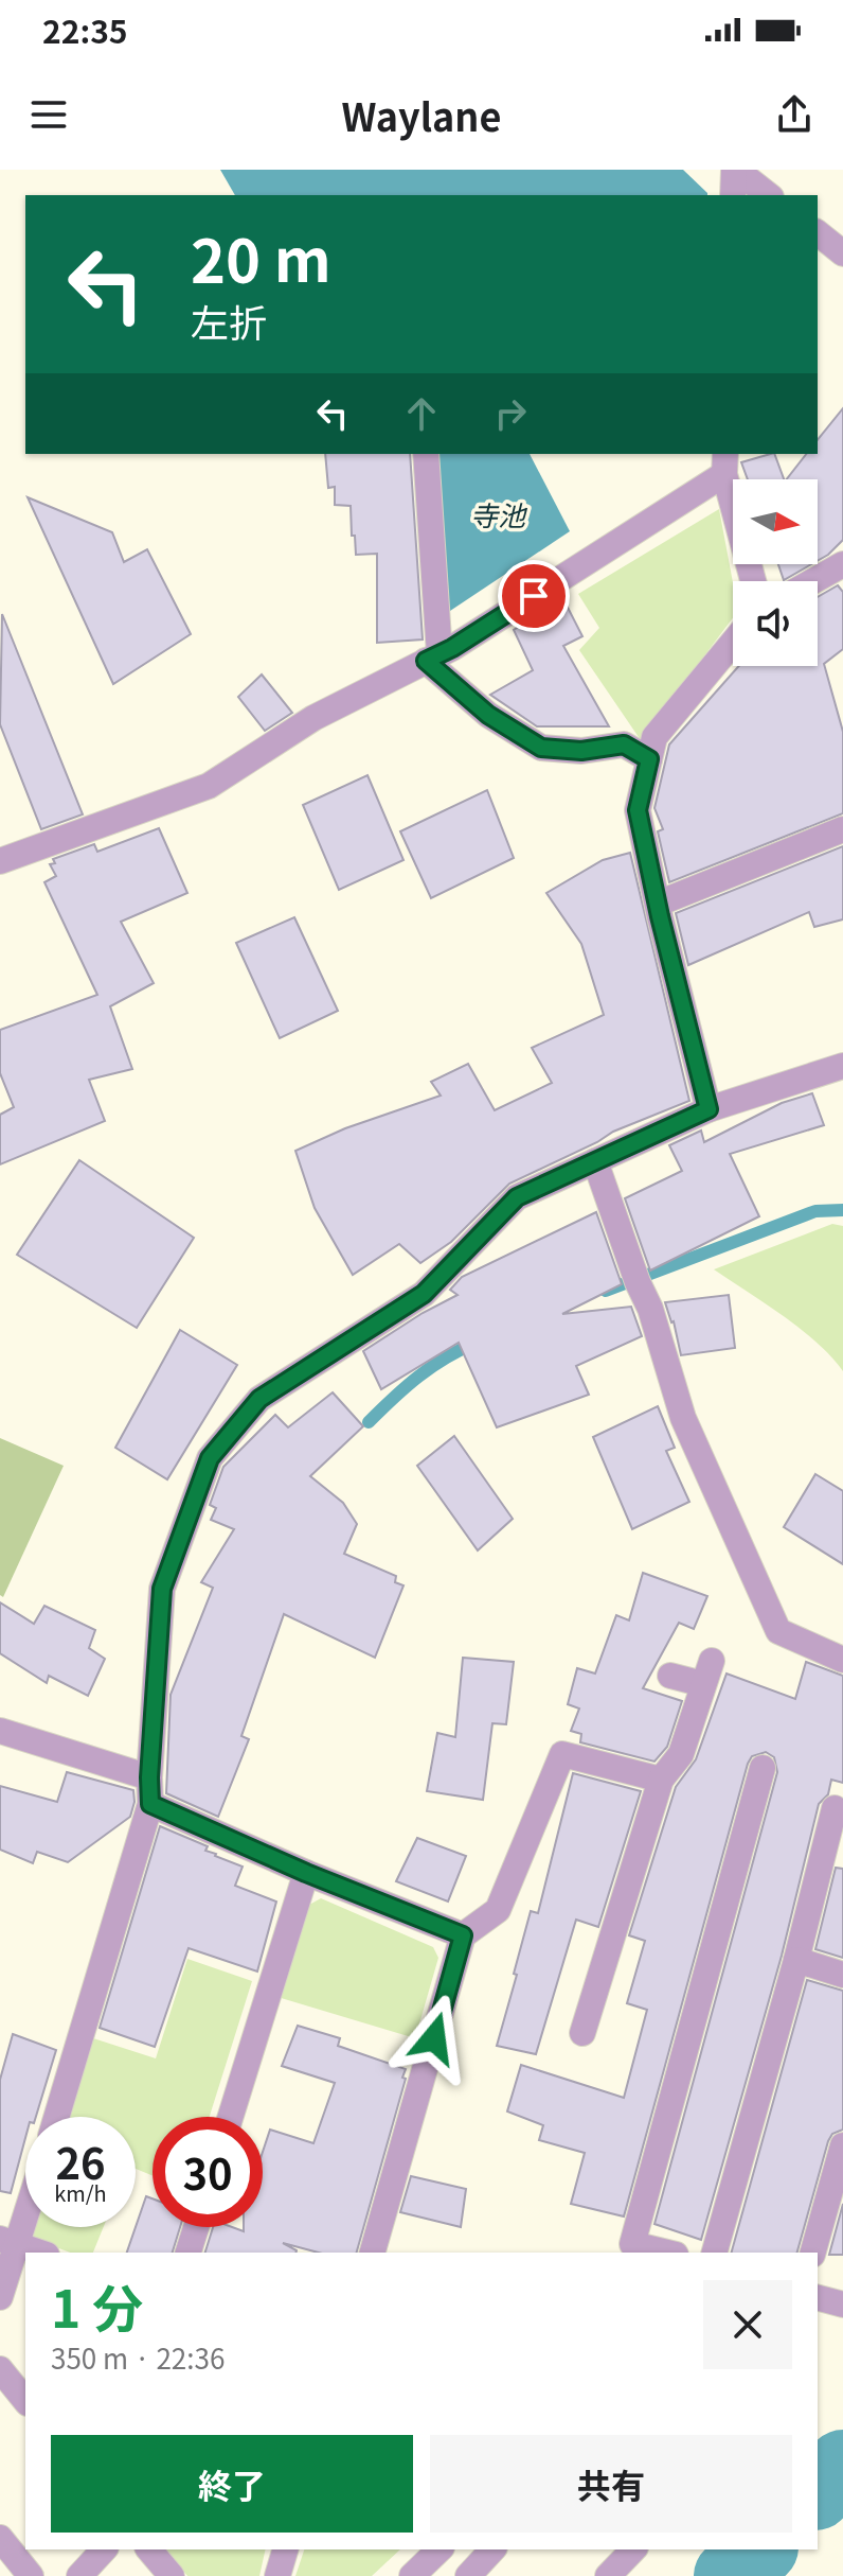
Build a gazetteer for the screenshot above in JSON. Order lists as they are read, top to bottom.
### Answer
{
  "water": ["寺池"],
  "north": "right",
  "page": {
    "status": "22:35",
    "header": "Waylane",
    "turn": ["20 m", "左折"],
    "speed": "26 km/h",
    "limit": "30",
    "heading": ["1 分", "350 m · 22:36"],
    "buttons": ["終了", "共有"]
  }
}
